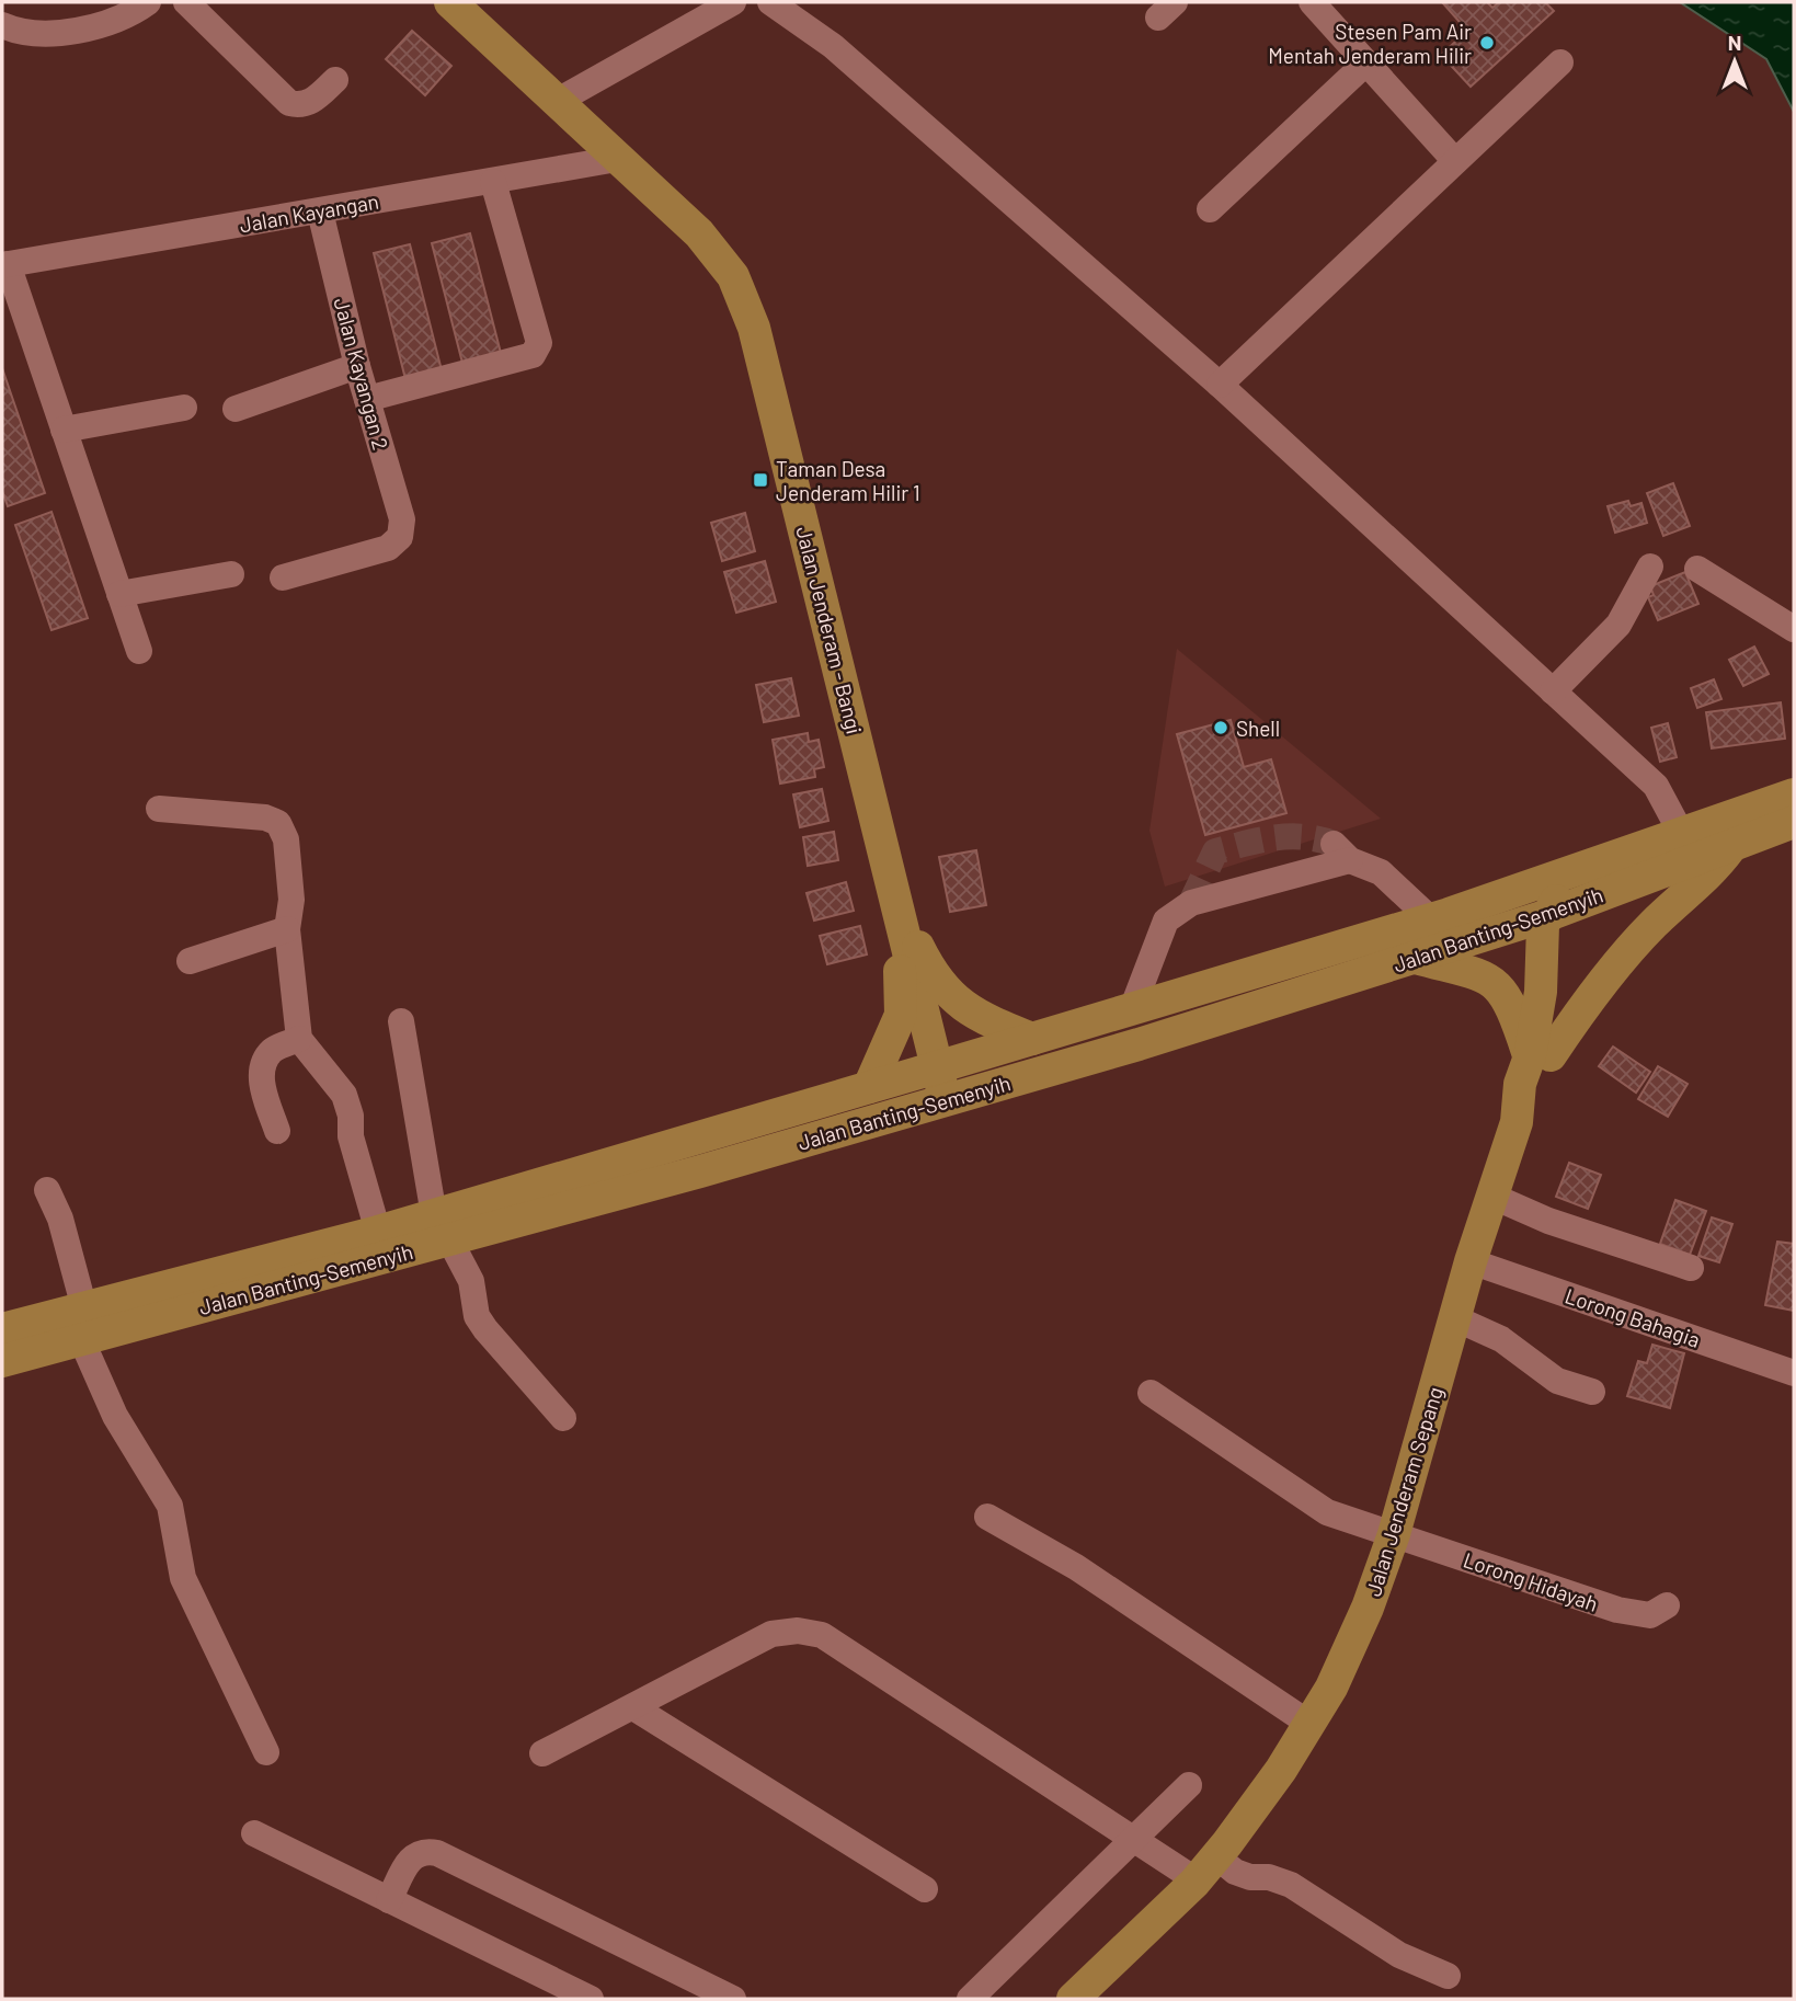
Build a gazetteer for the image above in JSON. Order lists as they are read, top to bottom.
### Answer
{
  "streets": {
    "main road": ["Jalan Jenderam - Bangi", "Jalan Banting-Semenyih", "Jalan Jenderam Sepang"],
    "street": [
      "Jalan Kayangan",
      "Jalan Kayangan 2",
      "Lorong Bahagia",
      "Lorong Hidayah"
    ]
  },
  "crossings": [
    ["Jalan Kayangan", "Jalan Kayangan 2"],
    ["Jalan Kayangan", "Jalan Jenderam - Bangi"],
    ["Jalan Jenderam - Bangi", "Jalan Banting-Semenyih"],
    ["Lorong Bahagia", "Jalan Jenderam Sepang"],
    ["Jalan Jenderam Sepang", "Lorong Hidayah"]
  ],
  "places": {
    "other": ["Stesen Pam Air Mentah Jenderam Hilir", "Shell"],
    "transit": ["Taman Desa Jenderam Hilir 1"]
  },
  "north": "top"
}
